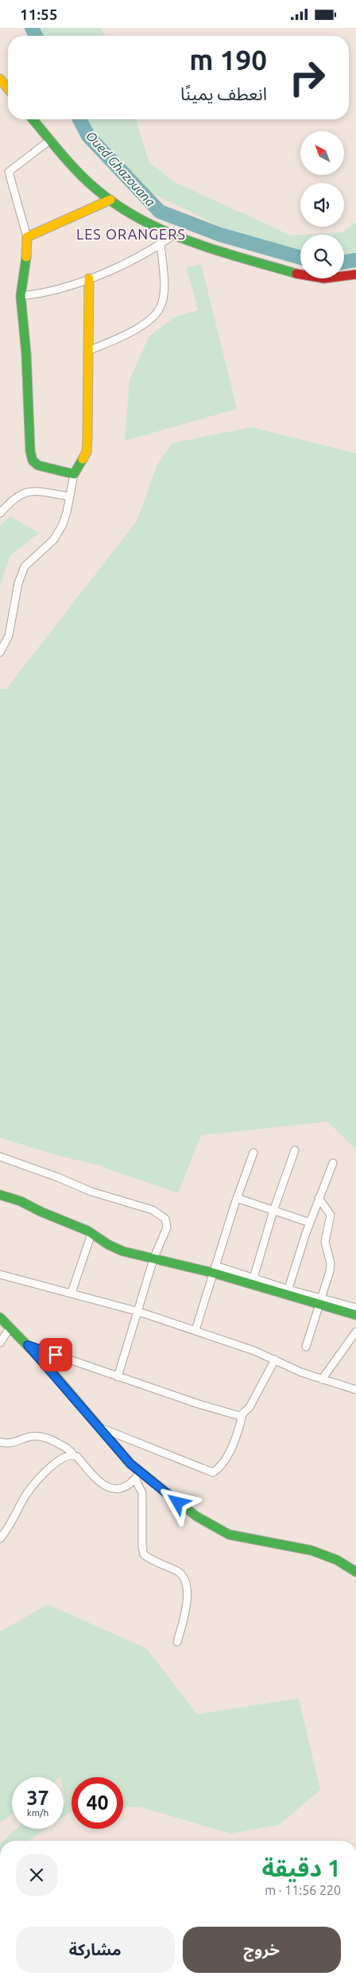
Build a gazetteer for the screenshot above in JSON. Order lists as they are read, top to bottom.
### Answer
{
  "districts": ["LES ORANGERS"],
  "water": ["Oued Ghazouana"],
  "north": "top left",
  "page": {
    "status": "11:55",
    "turn": ["190 m", "انعطف يمينًا"],
    "speed": "37 km/h",
    "limit": "40",
    "heading": ["1 دقيقة", "220 m · 11:56"],
    "buttons": ["خروج", "مشاركة"]
  }
}
